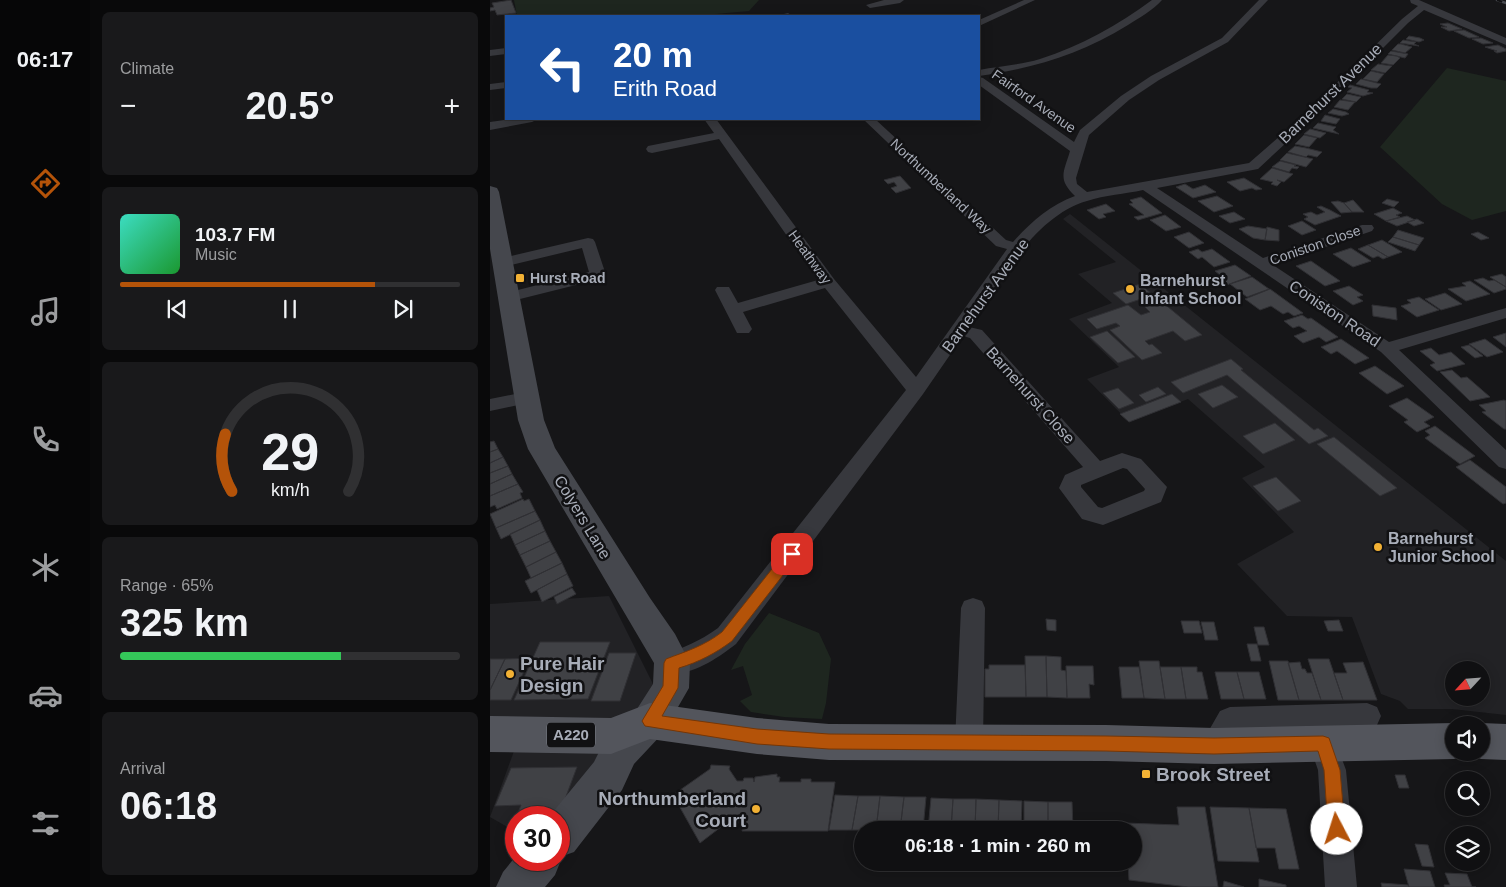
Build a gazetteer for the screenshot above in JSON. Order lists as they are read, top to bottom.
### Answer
{
  "streets": {
    "main road": ["A220"],
    "street": [
      "Barnehurst Avenue",
      "Fairford Avenue",
      "Northumberland Way",
      "Coniston Close",
      "Heathway",
      "Coniston Road",
      "Barnehurst Close",
      "Colyers Lane"
    ]
  },
  "crossings": [
    ["Barnehurst Avenue", "Fairford Avenue"],
    ["Barnehurst Avenue", "Northumberland Way"],
    ["Barnehurst Avenue", "Heathway"],
    ["Barnehurst Avenue", "Coniston Road"],
    ["Barnehurst Avenue", "Barnehurst Close"],
    ["Barnehurst Avenue", "Colyers Lane"],
    ["Coniston Close", "Coniston Road"]
  ],
  "places": {
    "transit": ["Hurst Road", "Brook Street"],
    "other": [
      "Barnehurst Infant School",
      "Barnehurst Junior School",
      "Pure Hair Design",
      "Northumberland Court"
    ]
  },
  "north": "bottom left",
  "page": {
    "tabs": "06:17",
    "tile": [
      "Climate",
      ["Range · 65%", "325 km"],
      ["Arrival", "06:18"]
    ],
    "turn": ["20 m", "Erith Road"],
    "heat": ["−", "20.5°", "+"],
    "song": ["103.7 FM", "Music"],
    "limit": "30",
    "trip": "06:18 · 1 min · 260 m",
    "gauge": ["29", "km/h"]
  }
}
